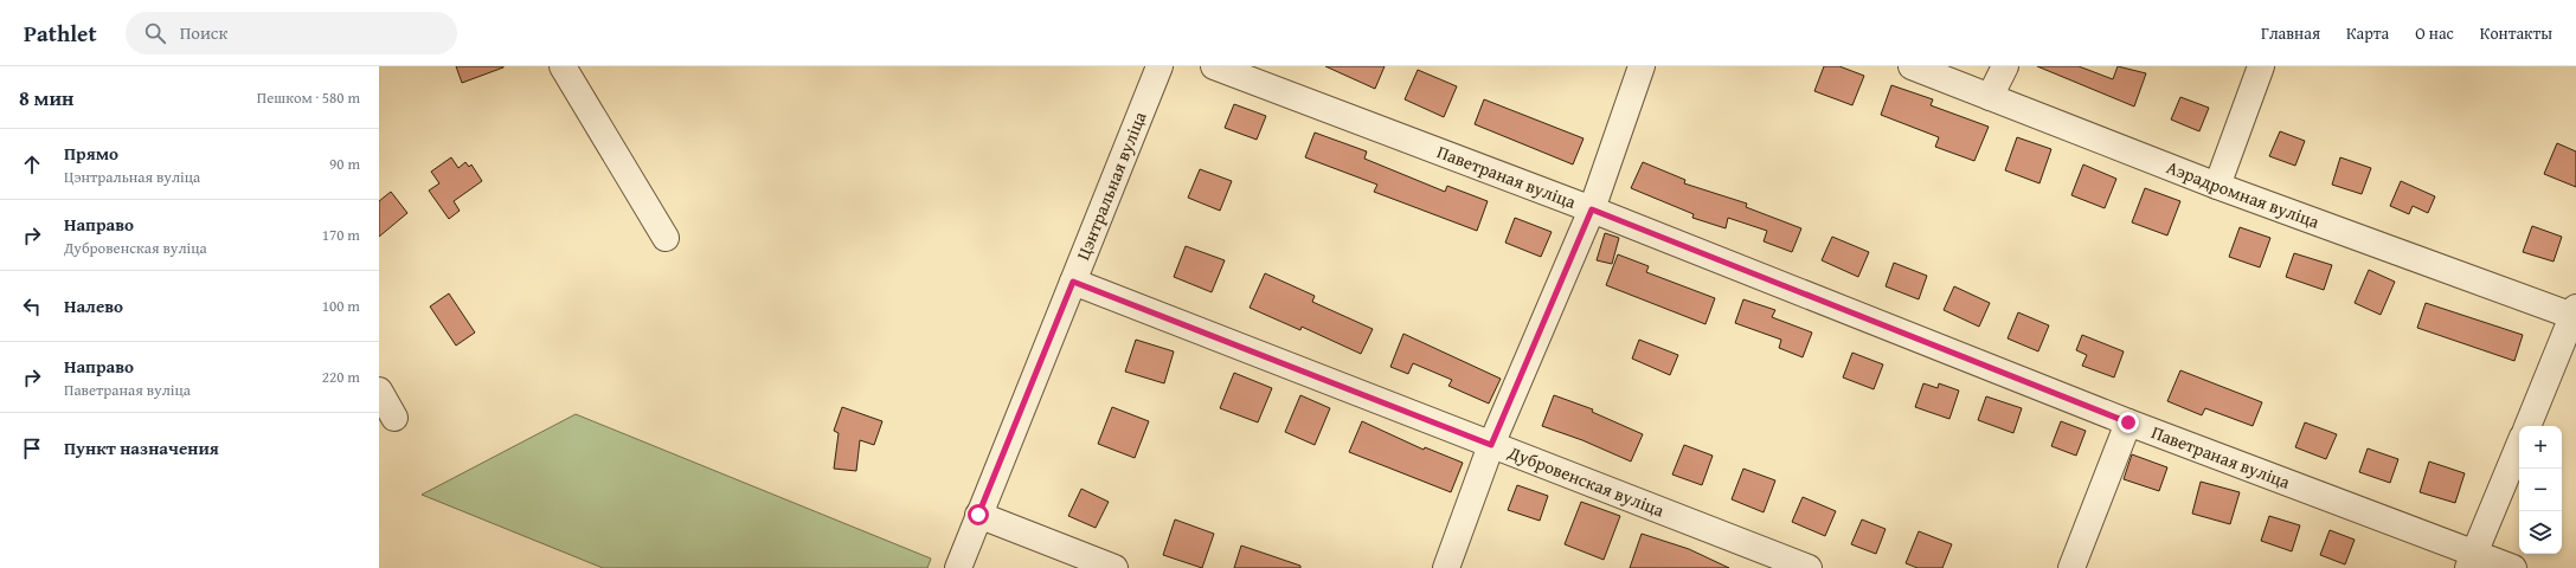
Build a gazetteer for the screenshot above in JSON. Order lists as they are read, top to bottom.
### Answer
{
  "streets": {
    "street": [
      "Паветраная вуліца",
      "Цэнтральная вуліца",
      "Аэрадромная вуліца",
      "Дубровенская вуліца"
    ]
  },
  "crossings": [
    ["Цэнтральная вуліца", "Дубровенская вуліца"]
  ],
  "page": {
    "header": "Pathlet",
    "search": "Поиск",
    "nav": [
      "Главная",
      "Карта",
      "О нас",
      "Контакты"
    ],
    "heading": ["8 мин", "Пешком · 580 m"],
    "list": [
      ["Прямо", "Цэнтральная вуліца", "90 m"],
      ["Направо", "Дубровенская вуліца", "170 m"],
      ["Налево", "100 m"],
      ["Направо", "Паветраная вуліца", "220 m"],
      "Пункт назначения"
    ],
    "map_buttons": ["+", "−"]
  }
}
